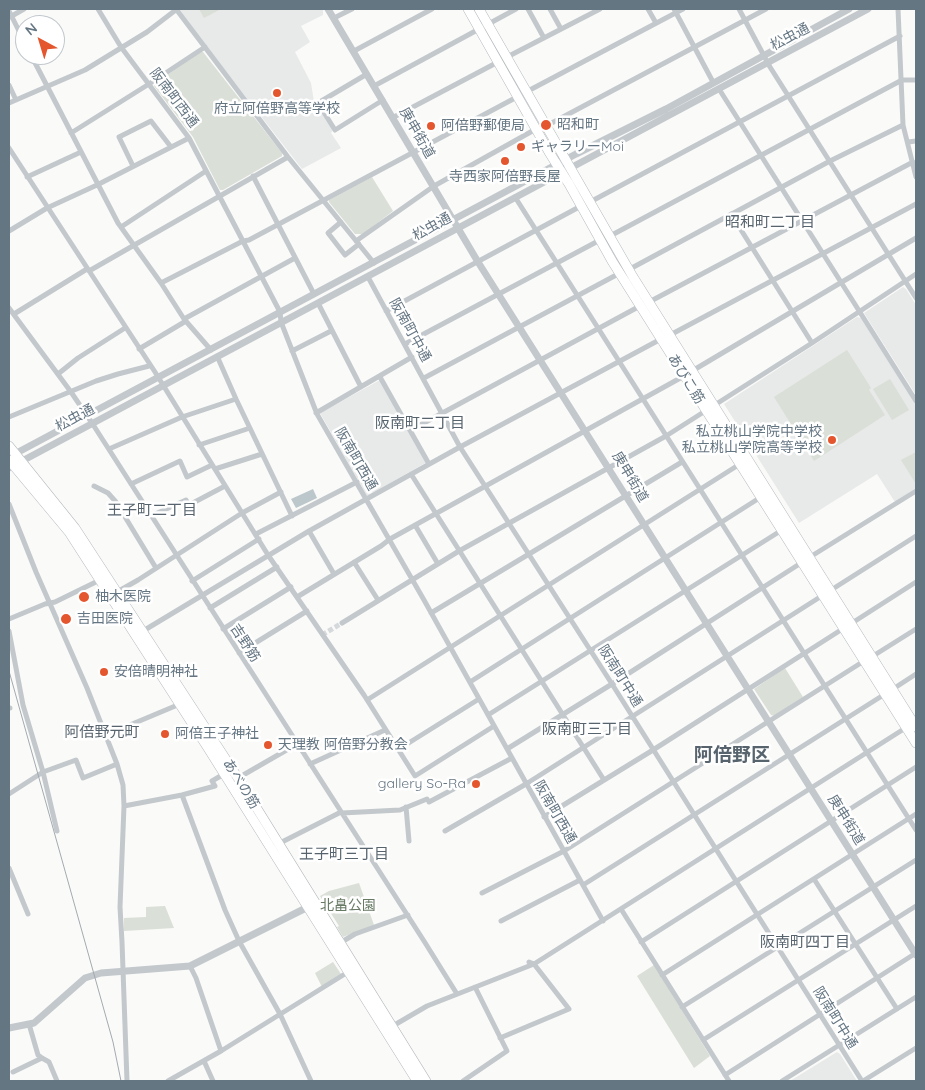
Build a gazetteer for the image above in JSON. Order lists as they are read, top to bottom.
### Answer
{
  "streets": {
    "main road": ["あびこ筋", "あべの筋"],
    "street": [
      "松虫通",
      "阪南町西通",
      "庚申街道",
      "阪南町中通",
      "吉野筋"
    ]
  },
  "crossings": [
    ["松虫通", "阪南町西通"],
    ["松虫通", "庚申街道"],
    ["松虫通", "阪南町中通"],
    ["松虫通", "あびこ筋"],
    ["松虫通", "吉野筋"],
    ["松虫通", "あべの筋"]
  ],
  "districts": [
    "昭和町二丁目",
    "阪南町二丁目",
    "王子町二丁目",
    "阪南町三丁目",
    "阿倍野元町",
    "阿倍野区",
    "王子町三丁目",
    "阪南町四丁目"
  ],
  "parks": ["北畠公園"],
  "places": [
    "府立阿倍野高等学校",
    "昭和町",
    "阿倍野郵便局",
    "ギャラリーMoi",
    "寺西家阿倍野長屋",
    "私立桃山学院中学校 私立桃山学院高等学校",
    "柚木医院",
    "吉田医院",
    "安倍晴明神社",
    "阿倍王子神社",
    "天理教 阿倍野分教会",
    "gallery So-Ra"
  ],
  "north": "top left"
}
